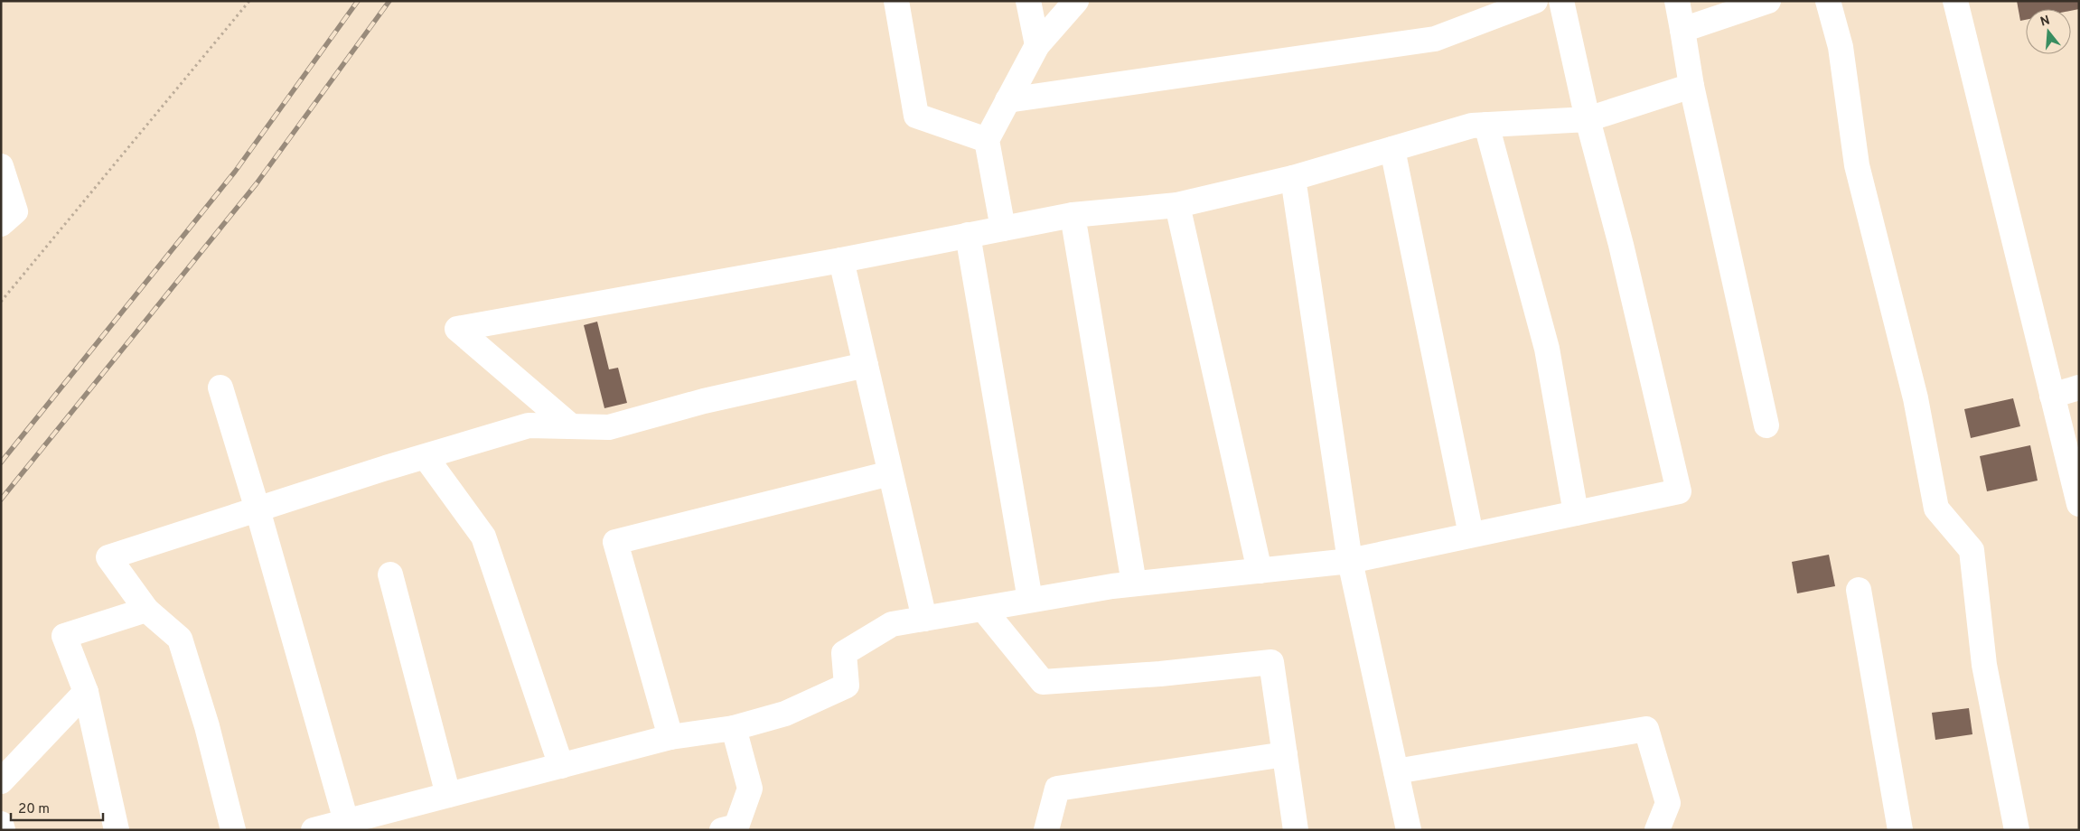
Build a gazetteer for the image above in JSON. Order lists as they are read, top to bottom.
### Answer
{
  "scale_bar": "20 m",
  "north": "top"
}
